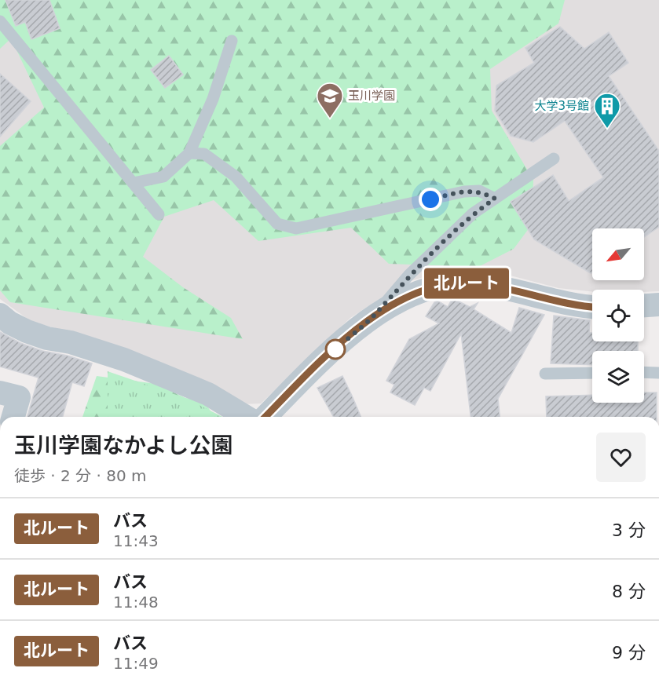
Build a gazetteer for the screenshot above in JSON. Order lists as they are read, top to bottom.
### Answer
{
  "places": {
    "school or university": ["玉川学園"],
    "building": ["大学3号館"]
  },
  "lines": ["bus line 北ルート"],
  "north": "bottom left",
  "page": {
    "on_map": "北ルート",
    "heading": ["玉川学園なかよし公園", "徒歩 · 2 分 · 80 m"],
    "list": [
      {
        "mark": "北ルート",
        "name": "バス",
        "note": "11:43",
        "value": "3 分"
      },
      {
        "mark": "北ルート",
        "name": "バス",
        "note": "11:48",
        "value": "8 分"
      },
      {
        "mark": "北ルート",
        "name": "バス",
        "note": "11:49",
        "value": "9 分"
      }
    ]
  }
}
